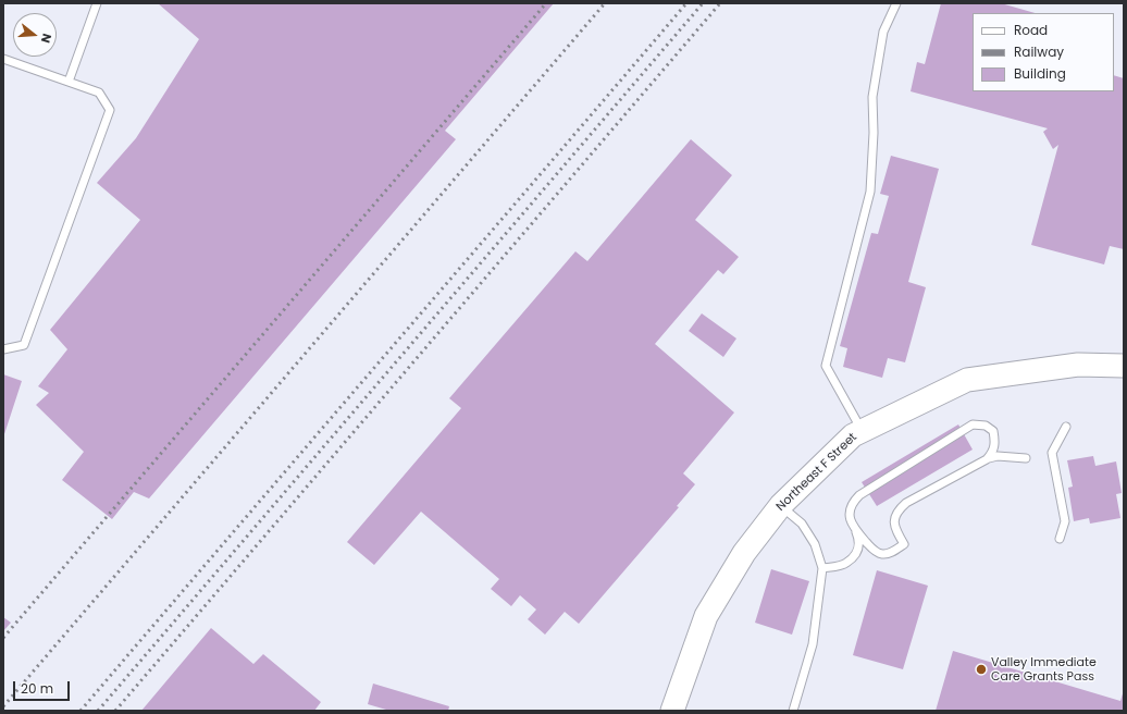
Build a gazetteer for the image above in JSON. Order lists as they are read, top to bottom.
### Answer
{
  "streets": {
    "main road": ["Northeast F Street"]
  },
  "places": ["Valley Immediate Care Grants Pass"],
  "legend": ["Road", "Railway", "Building"],
  "scale_bar": "20 m",
  "north": "right"
}
